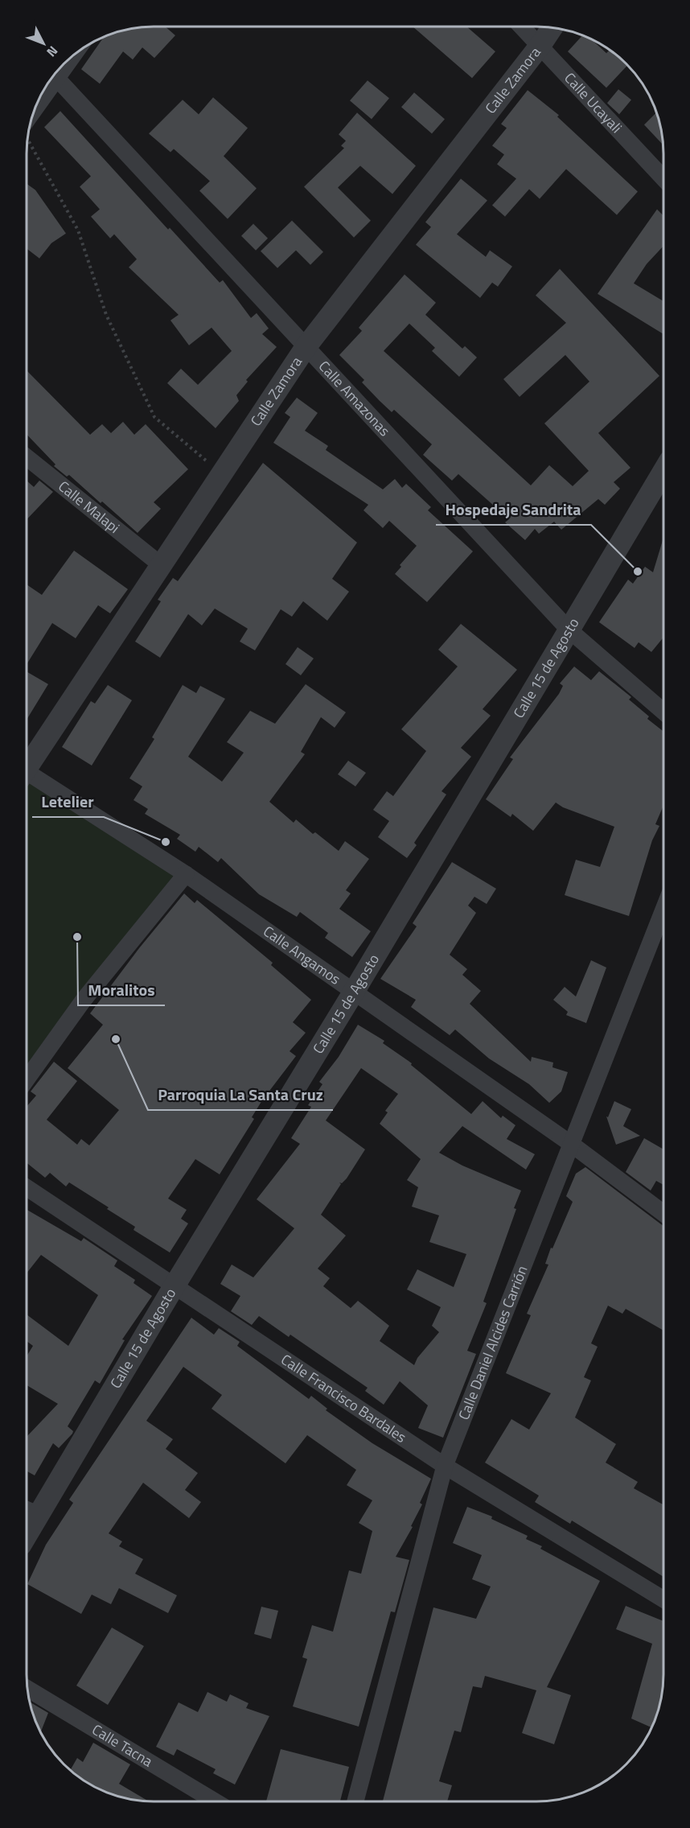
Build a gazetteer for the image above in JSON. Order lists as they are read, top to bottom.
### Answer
{
  "streets": {
    "street": [
      "Calle Zamora",
      "Calle Ucayali",
      "Calle Amazonas",
      "Calle Malapi",
      "Calle 15 de Agosto",
      "Calle Angamos",
      "Calle Daniel Alcides Carrión",
      "Calle Francisco Bardales",
      "Calle Tacna"
    ]
  },
  "crossings": [
    ["Calle Zamora", "Calle Ucayali"],
    ["Calle Zamora", "Calle Amazonas"],
    ["Calle Zamora", "Calle Malapi"],
    ["Calle Amazonas", "Calle 15 de Agosto"],
    ["Calle 15 de Agosto", "Calle Angamos"],
    ["Calle 15 de Agosto", "Calle Francisco Bardales"],
    ["Calle Angamos", "Calle Daniel Alcides Carrión"],
    ["Calle Daniel Alcides Carrión", "Calle Francisco Bardales"]
  ],
  "places": [
    "Hospedaje Sandrita",
    "Letelier",
    "Moralitos",
    "Parroquia La Santa Cruz"
  ],
  "north": "bottom right"
}
